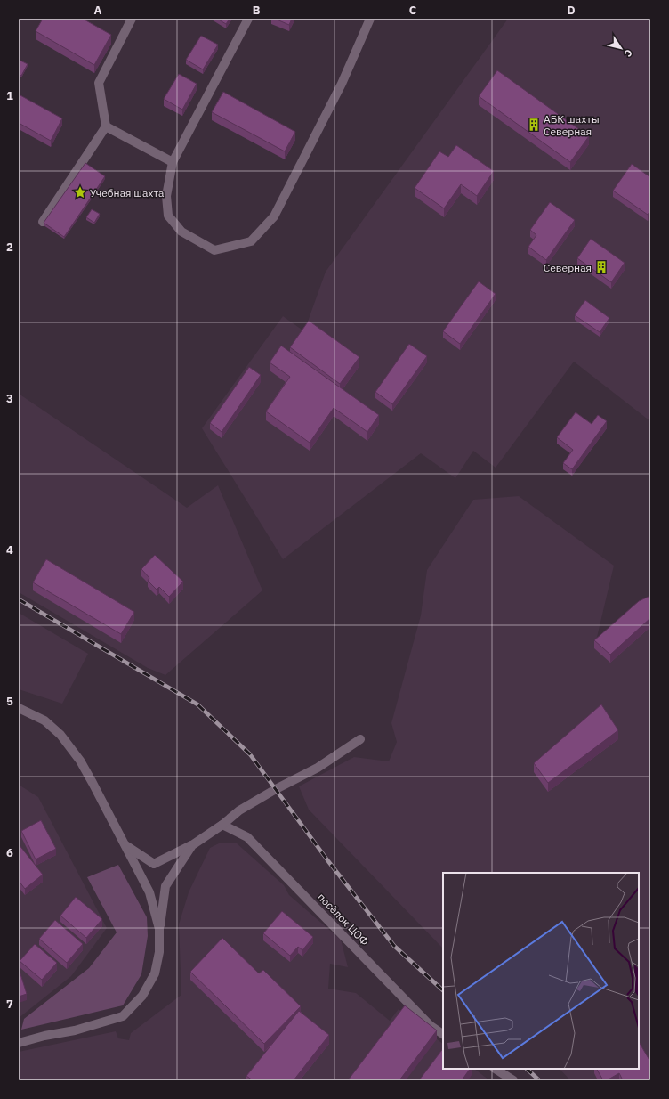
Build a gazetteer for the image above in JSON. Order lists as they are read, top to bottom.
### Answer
{
  "streets": {
    "street": ["посёлок ЦОФ"]
  },
  "places": {
    "building": ["АБК шахты Северная", "Северная"],
    "place": ["Учебная шахта"]
  },
  "north": "bottom right",
  "grid": {
    "columns": [
      "A",
      "B",
      "C",
      "D"
    ],
    "rows": [
      "1",
      "2",
      "3",
      "4",
      "5",
      "6",
      "7"
    ]
  }
}
